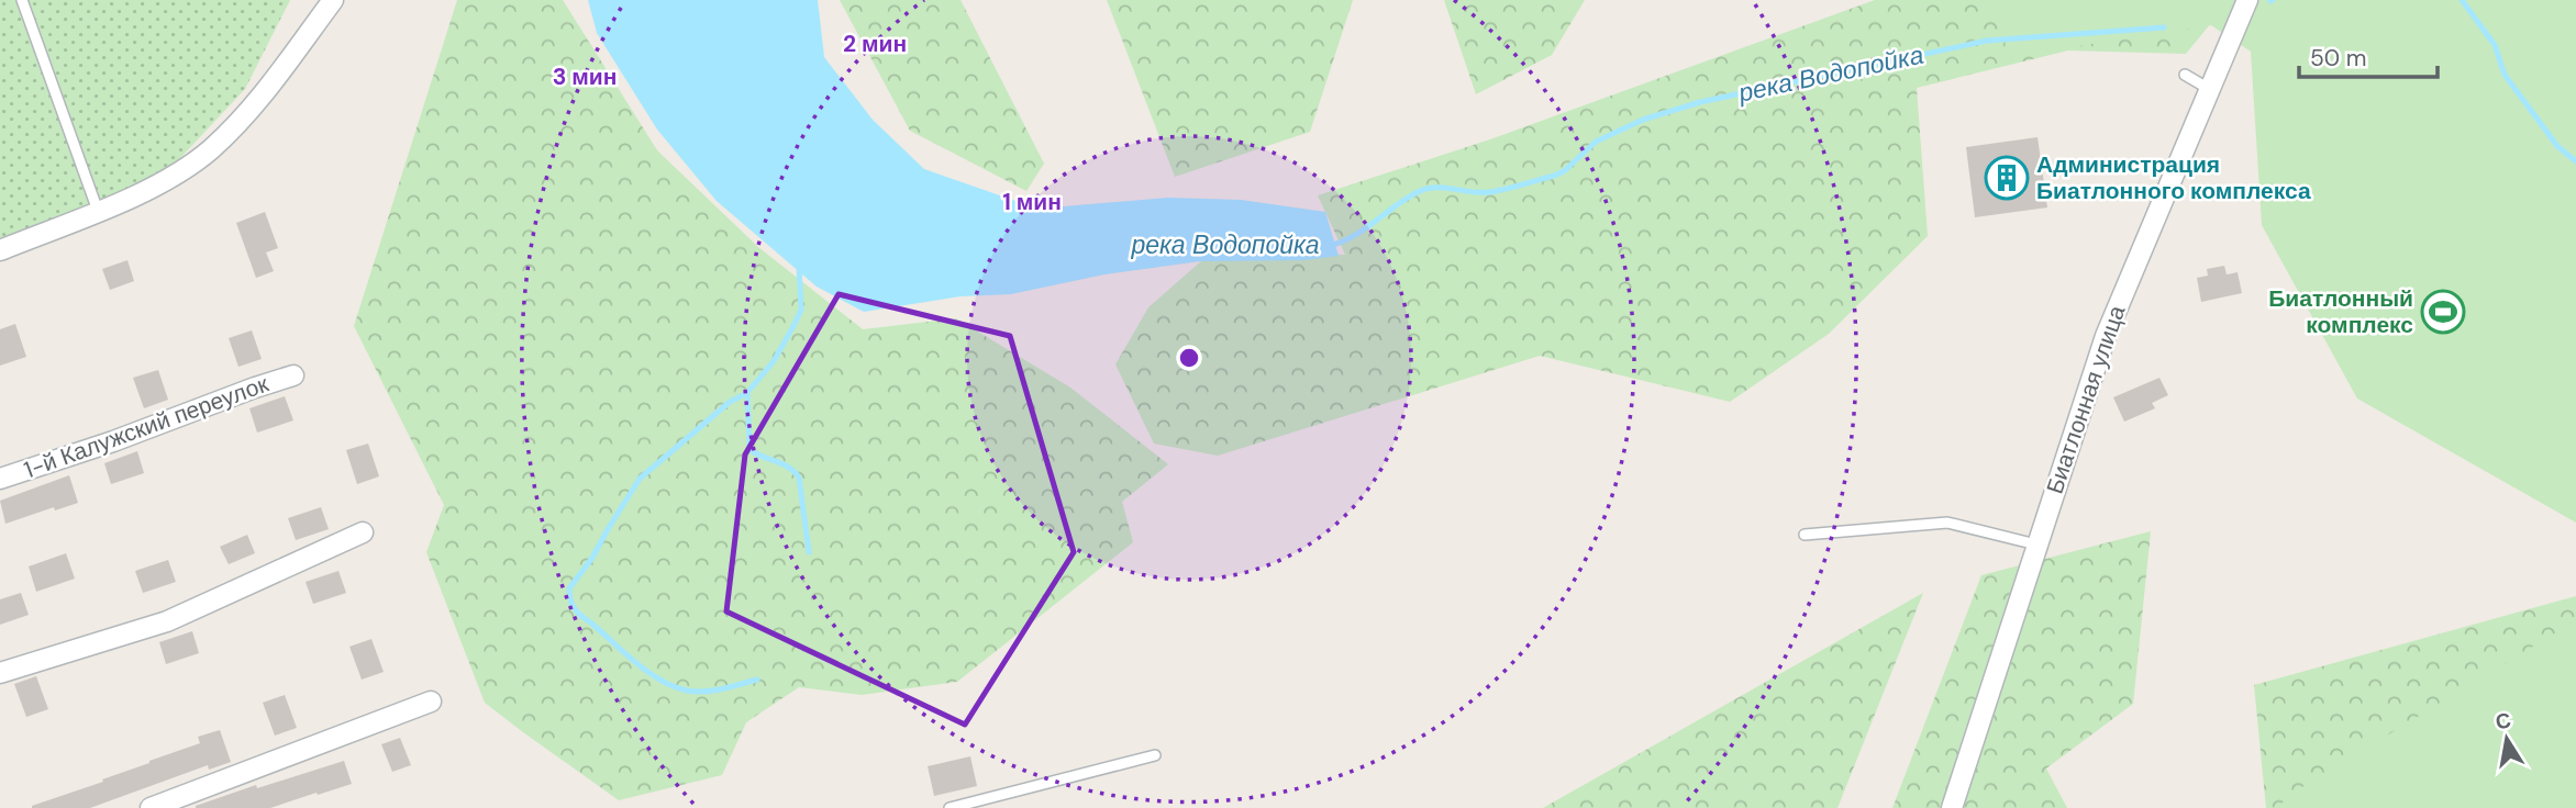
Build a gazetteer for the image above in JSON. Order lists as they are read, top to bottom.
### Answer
{
  "streets": {
    "street": ["Биатлонная улица", "1-й Калужский переулок"]
  },
  "water": ["река Водопойка"],
  "places": {
    "building": ["Администрация Биатлонного комплекса"],
    "sports": ["Биатлонный комплекс"]
  },
  "scale_bar": "50 m",
  "north": "top",
  "rings": ["2 мин", "3 мин", "1 мин"]
}
